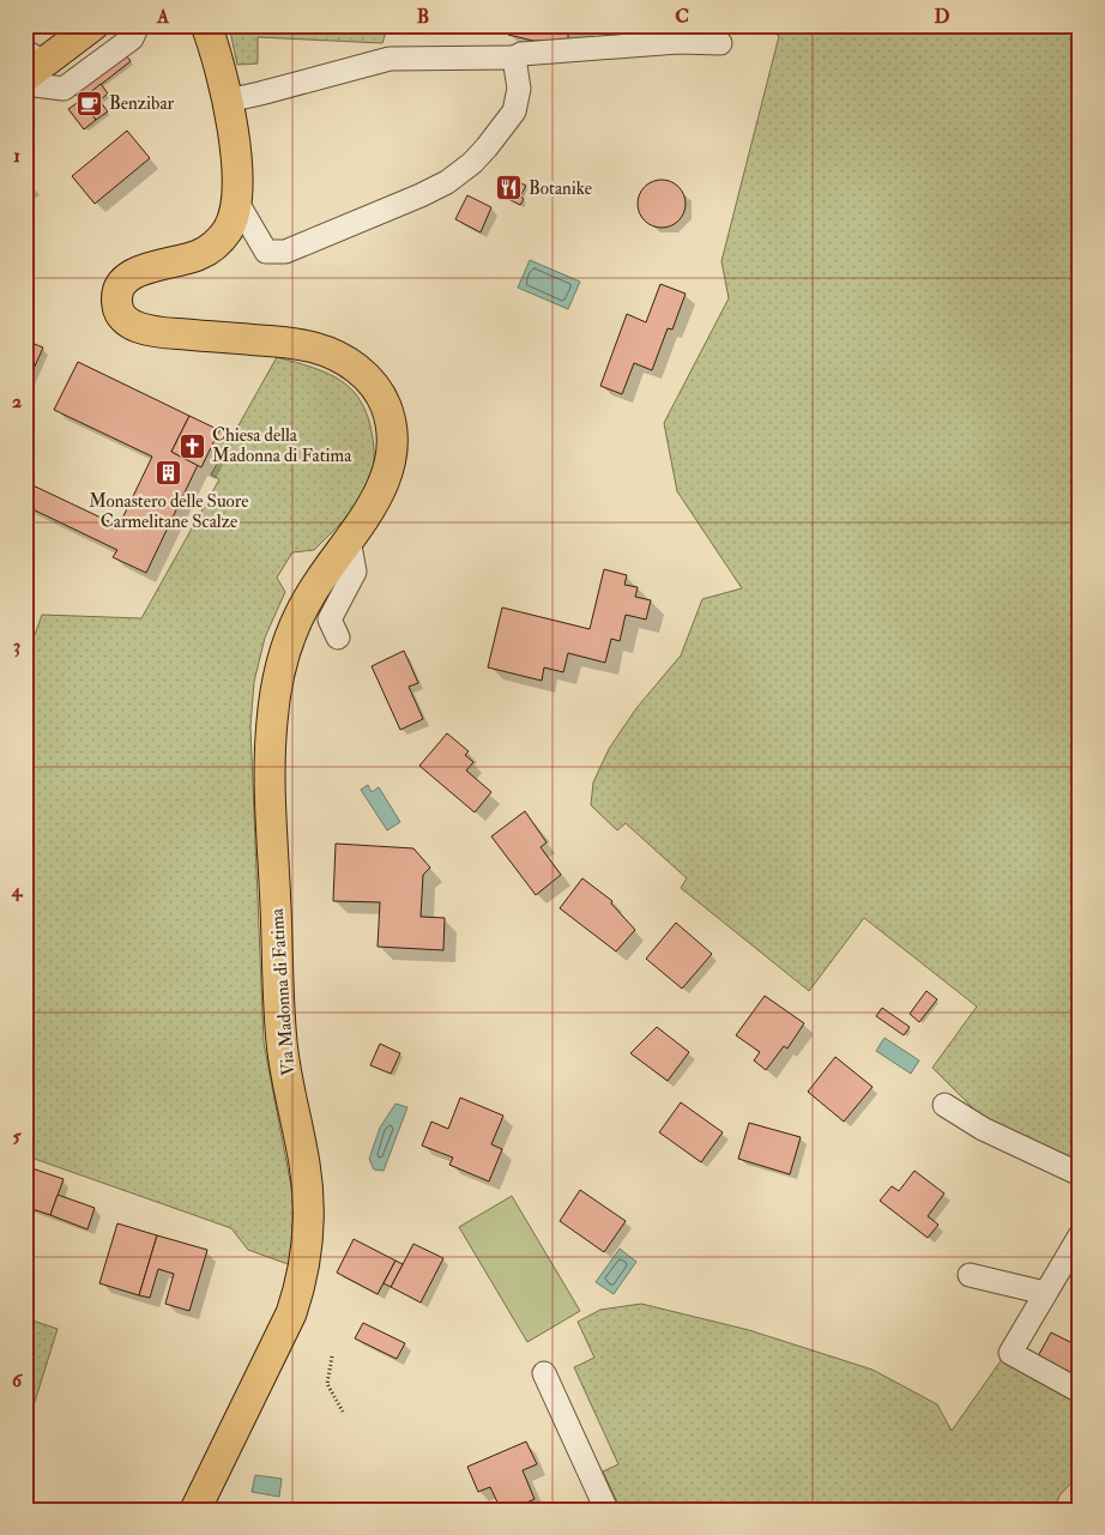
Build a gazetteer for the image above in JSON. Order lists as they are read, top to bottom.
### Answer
{
  "streets": {
    "main road": ["Via Madonna di Fatima"]
  },
  "places": {
    "cafe": ["Benzibar"],
    "restaurant": ["Botanike"],
    "church": ["Chiesa della Madonna di Fatima"],
    "building": ["Monastero delle Suore Carmelitane Scalze"]
  },
  "grid": {
    "columns": [
      "A",
      "B",
      "C",
      "D"
    ],
    "rows": [
      "1",
      "2",
      "3",
      "4",
      "5",
      "6"
    ]
  }
}
